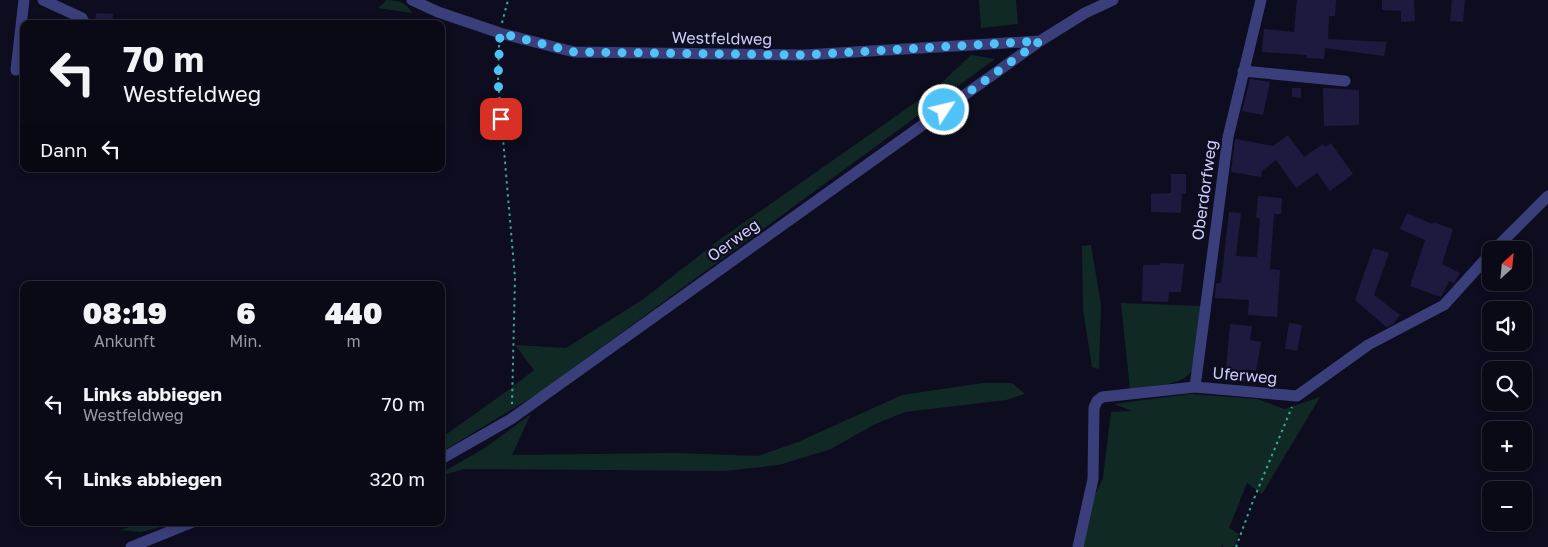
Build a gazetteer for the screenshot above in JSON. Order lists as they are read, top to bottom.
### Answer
{
  "streets": {
    "street": [
      "Westfeldweg",
      "Oberdorfweg",
      "Oerweg",
      "Uferweg"
    ]
  },
  "crossings": [
    ["Westfeldweg", "Oerweg"],
    ["Oberdorfweg", "Uferweg"]
  ],
  "north": "top right",
  "page": {
    "turn": ["70 m", "Westfeldweg"],
    "then": "Dann",
    "map_buttons": ["+", "−"],
    "eta": [
      "08:19",
      "Ankunft",
      "6",
      "Min.",
      "440",
      "m"
    ],
    "list": [
      {
        "name": "Links abbiegen",
        "note": "Westfeldweg",
        "value": "70 m"
      },
      {
        "name": "Links abbiegen",
        "value": "320 m"
      }
    ]
  }
}
